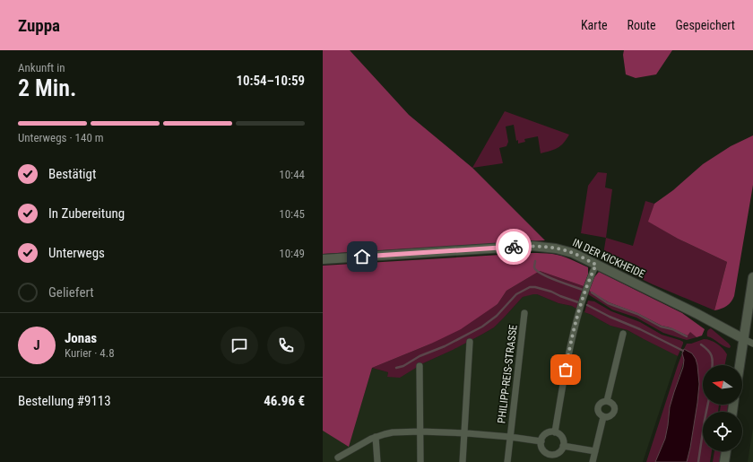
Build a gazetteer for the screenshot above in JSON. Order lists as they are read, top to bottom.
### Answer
{
  "streets": {
    "street": ["IN DER KICKHEIDE", "PHILIPP-REIS-STRASSE"]
  },
  "north": "left",
  "page": {
    "header": "Zuppa",
    "nav": ["Karte", "Route", "Gespeichert"],
    "heading": ["2 Min.", "Ankunft in", "10:54–10:59"],
    "panel": [
      "Jonas",
      "Kurier · 4.8",
      "Bestellung #9113",
      "46.96 €"
    ],
    "bar": "Unterwegs · 140 m",
    "list": [
      ["Bestätigt", "10:44"],
      ["In Zubereitung", "10:45"],
      ["Unterwegs", "10:49"],
      "Geliefert"
    ],
    "round": "J"
  }
}
